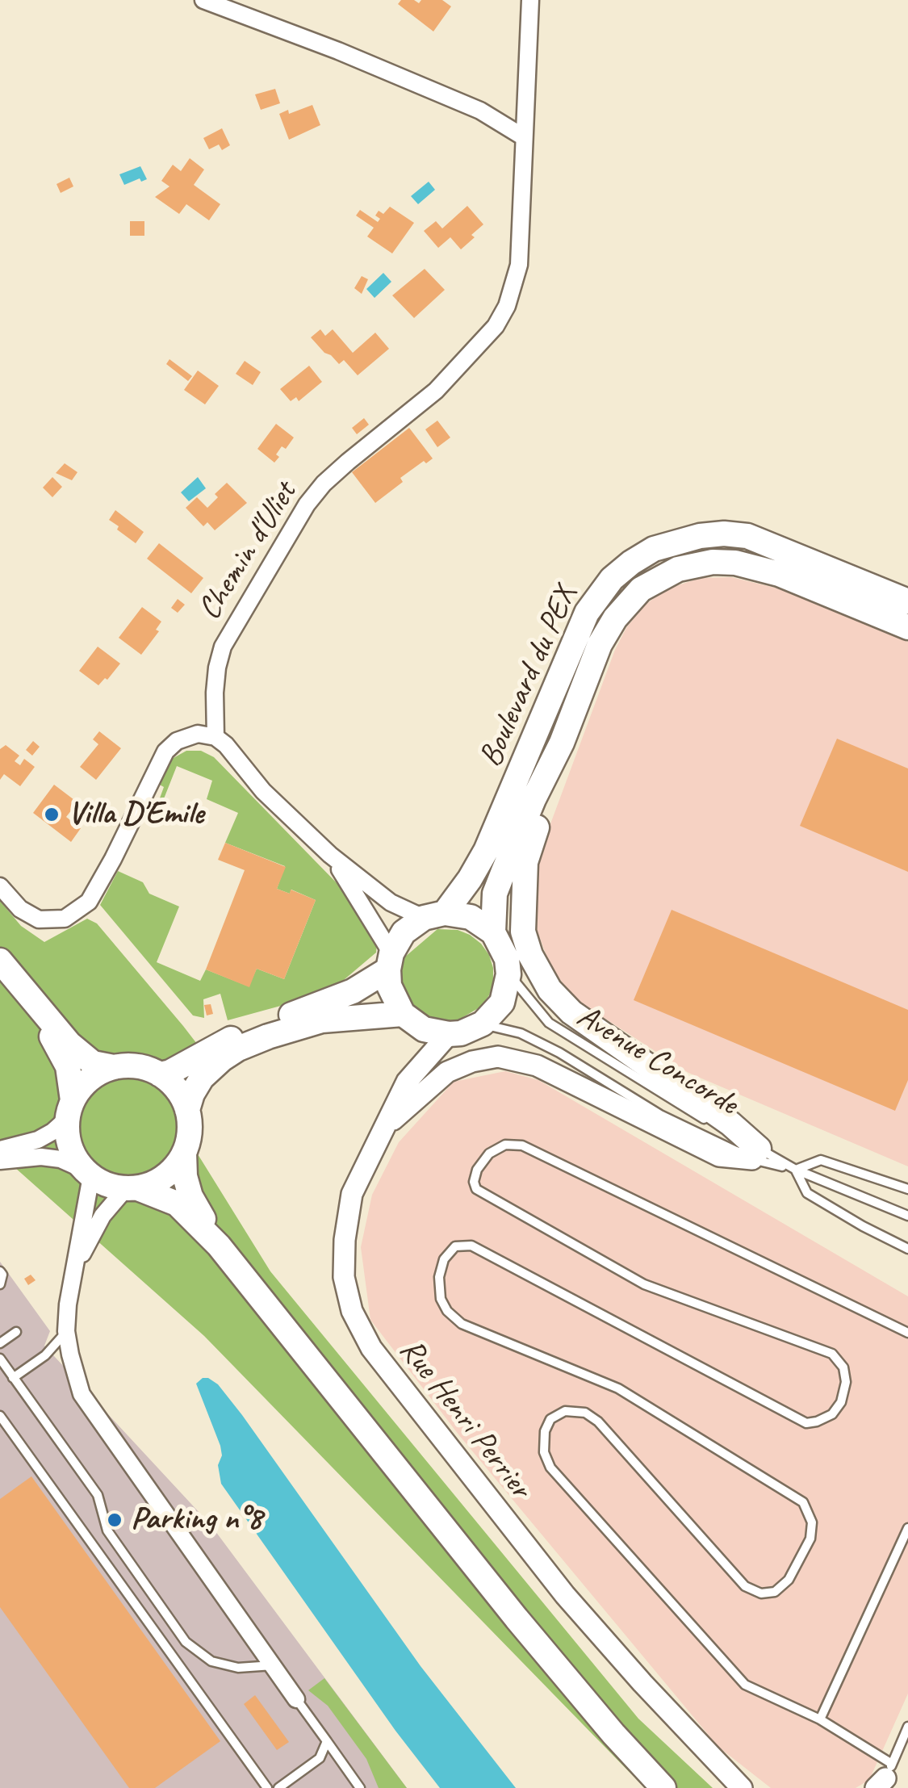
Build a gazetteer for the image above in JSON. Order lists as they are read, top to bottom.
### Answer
{
  "streets": {
    "main road": ["Boulevard du PEX"],
    "street": ["Chemin d'Uliet", "Rue Henri Perrier"],
    "lane": ["Avenue Concorde"]
  },
  "crossings": [
    ["Boulevard du PEX", "Avenue Concorde"],
    ["Boulevard du PEX", "Rue Henri Perrier"],
    ["Avenue Concorde", "Rue Henri Perrier"]
  ],
  "places": ["Villa D'Emile", "Parking n°8"]
}
